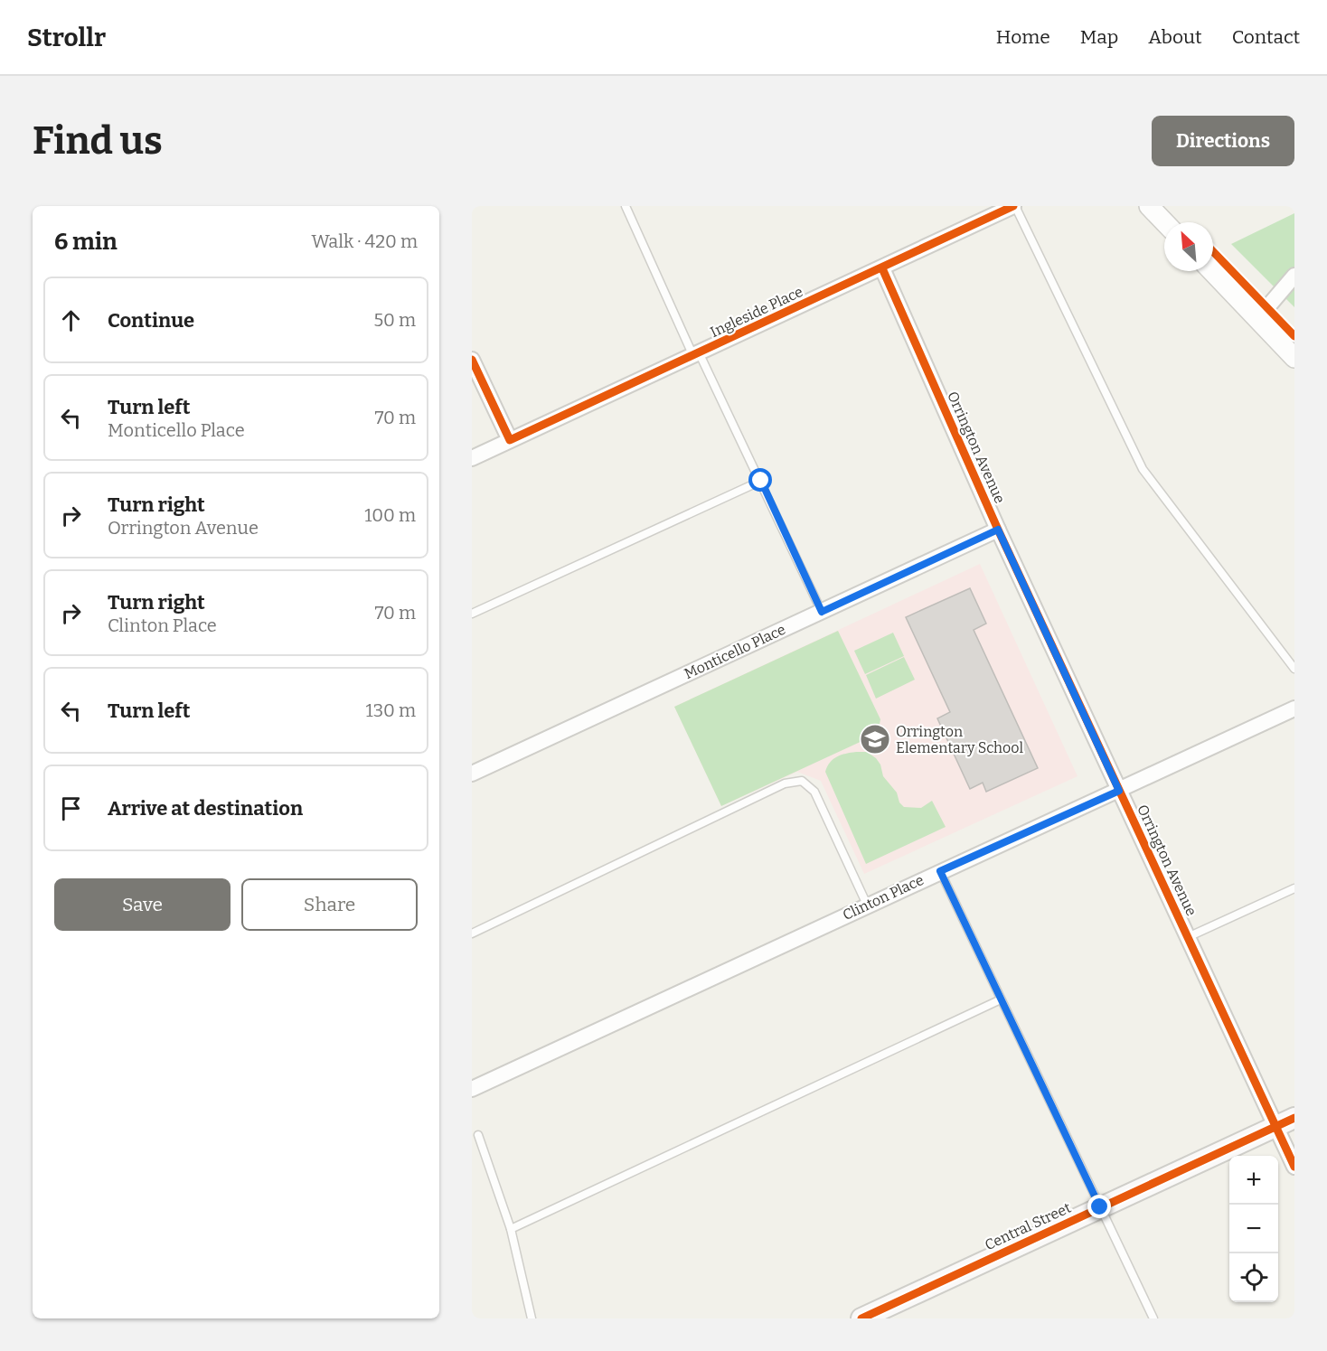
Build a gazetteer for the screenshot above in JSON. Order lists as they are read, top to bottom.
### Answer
{
  "streets": {
    "main road": ["Central Street"],
    "street": [
      "Ingleside Place",
      "Orrington Avenue",
      "Monticello Place",
      "Clinton Place"
    ]
  },
  "crossings": [
    ["Ingleside Place", "Orrington Avenue"],
    ["Orrington Avenue", "Monticello Place"],
    ["Orrington Avenue", "Clinton Place"],
    ["Orrington Avenue", "Central Street"]
  ],
  "places": {
    "school or university": ["Orrington Elementary School"]
  },
  "north": "top left",
  "page": {
    "header": "Strollr",
    "nav": [
      "Home",
      "Map",
      "About",
      "Contact"
    ],
    "buttons": [
      "Directions",
      ["Save", "Share"]
    ],
    "title": "Find us",
    "heading": ["6 min", "Walk · 420 m"],
    "list": [
      ["Continue", "50 m"],
      ["Turn left", "Monticello Place", "70 m"],
      ["Turn right", "Orrington Avenue", "100 m"],
      ["Turn right", "Clinton Place", "70 m"],
      ["Turn left", "130 m"],
      "Arrive at destination"
    ],
    "map_buttons": ["+", "−"]
  }
}
